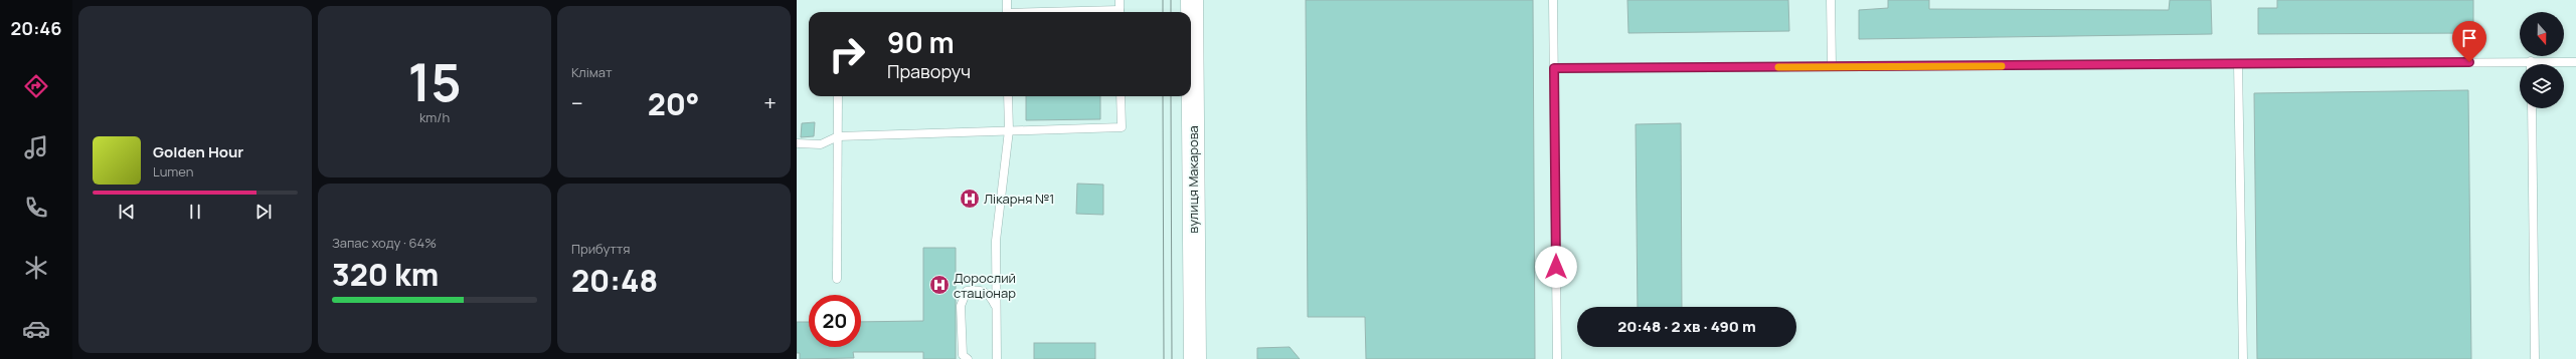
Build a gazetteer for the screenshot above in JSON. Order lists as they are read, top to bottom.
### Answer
{
  "streets": {
    "main road": ["вулиця Макарова"]
  },
  "places": {
    "hospital": ["Лікарня №1", "Дорослий стаціонар"]
  },
  "north": "bottom",
  "page": {
    "tabs": "20:46",
    "tile": [
      ["15", "km/h"],
      "Клімат",
      ["Запас ходу · 64%", "320 km"],
      ["Прибуття", "20:48"]
    ],
    "turn": ["90 m", "Праворуч"],
    "heat": ["−", "20°", "+"],
    "song": ["Golden Hour", "Lumen"],
    "limit": "20",
    "trip": "20:48 · 2 хв · 490 m"
  }
}
